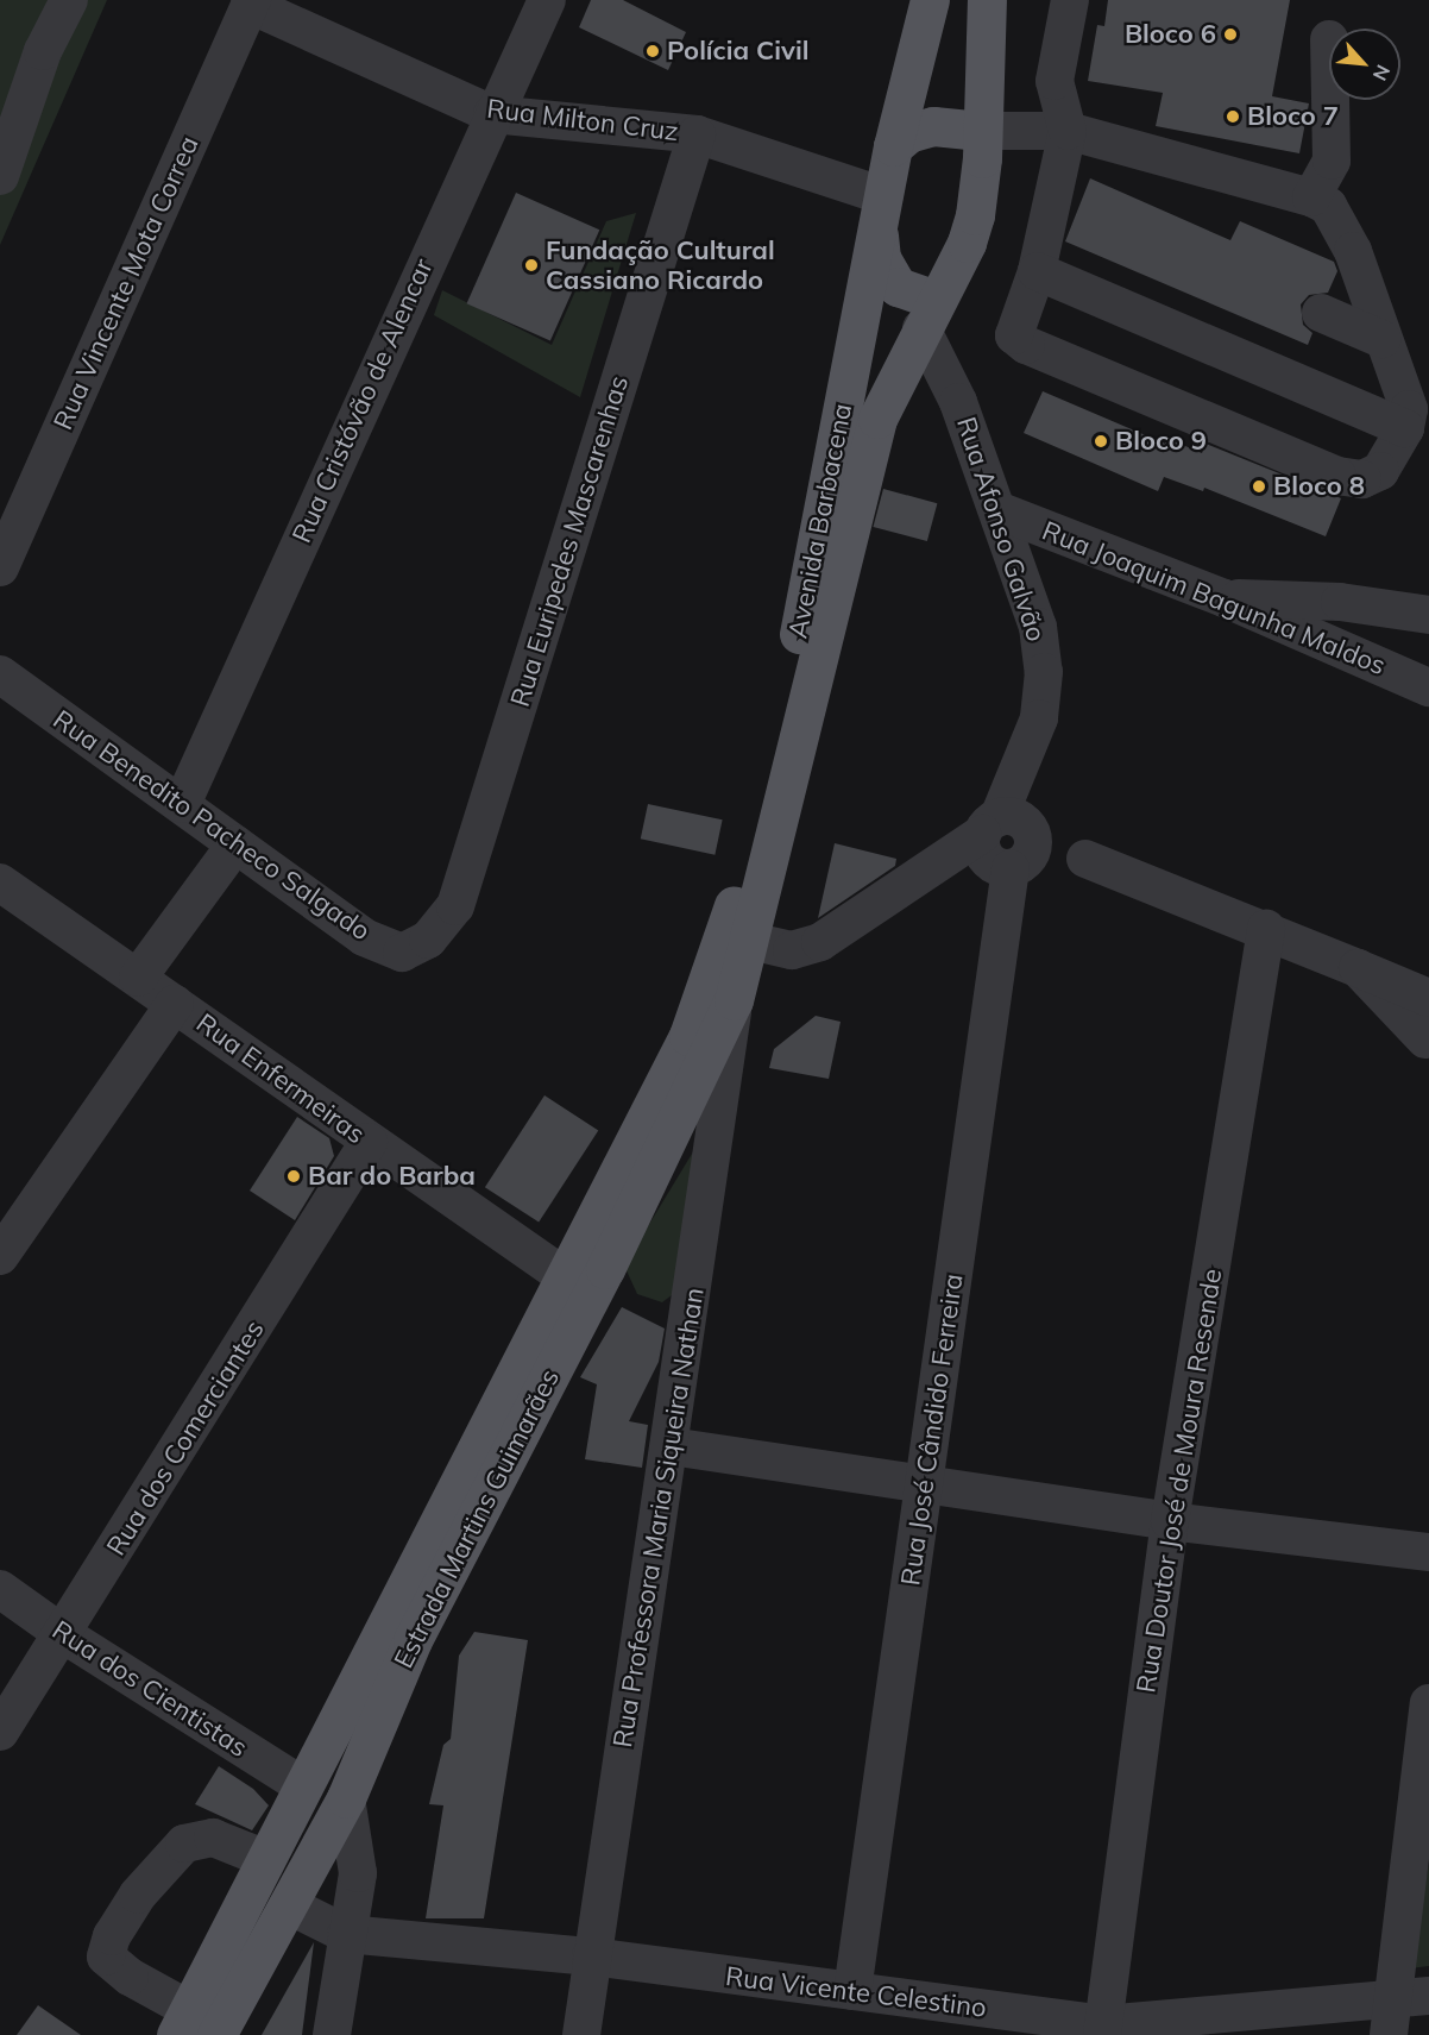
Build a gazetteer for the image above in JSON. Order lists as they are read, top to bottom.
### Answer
{
  "streets": {
    "main road": ["Avenida Barbacena", "Estrada Martins Guimarães"],
    "street": [
      "Rua Milton Cruz",
      "Rua Vincente Mota Correa",
      "Rua Cristóvão de Alencar",
      "Rua Afonso Galvão",
      "Rua Euripedes Mascarenhas",
      "Rua Joaquim Bagunha Maldos",
      "Rua Benedito Pacheco Salgado",
      "Rua Enfermeiras",
      "Rua José Cândido Ferreira",
      "Rua dos Comerciantes",
      "Rua Doutor José de Moura Resende",
      "Rua Professora Maria Siqueira Nathan",
      "Rua dos Cientistas",
      "Rua Vicente Celestino"
    ]
  },
  "crossings": [
    ["Rua Milton Cruz", "Rua Vincente Mota Correa"],
    ["Rua Milton Cruz", "Rua Cristóvão de Alencar"],
    ["Rua Milton Cruz", "Avenida Barbacena"],
    ["Rua Milton Cruz", "Rua Euripedes Mascarenhas"],
    ["Rua Cristóvão de Alencar", "Rua Benedito Pacheco Salgado"],
    ["Avenida Barbacena", "Rua Afonso Galvão"],
    ["Avenida Barbacena", "Rua Professora Maria Siqueira Nathan"],
    ["Avenida Barbacena", "Estrada Martins Guimarães"],
    ["Rua Afonso Galvão", "Rua Joaquim Bagunha Maldos"],
    ["Rua Euripedes Mascarenhas", "Rua Benedito Pacheco Salgado"],
    ["Rua Enfermeiras", "Rua dos Comerciantes"],
    ["Rua Enfermeiras", "Estrada Martins Guimarães"],
    ["Rua José Cândido Ferreira", "Rua Vicente Celestino"],
    ["Rua dos Comerciantes", "Rua dos Cientistas"],
    ["Rua Doutor José de Moura Resende", "Rua Vicente Celestino"],
    ["Rua Professora Maria Siqueira Nathan", "Estrada Martins Guimarães"],
    ["Rua Professora Maria Siqueira Nathan", "Rua Vicente Celestino"],
    ["Estrada Martins Guimarães", "Rua dos Cientistas"],
    ["Estrada Martins Guimarães", "Rua Vicente Celestino"]
  ],
  "places": [
    "Bloco 6",
    "Polícia Civil",
    "Bloco 7",
    "Fundação Cultural Cassiano Ricardo",
    "Bloco 9",
    "Bloco 8",
    "Bar do Barba"
  ],
  "north": "bottom right"
}
